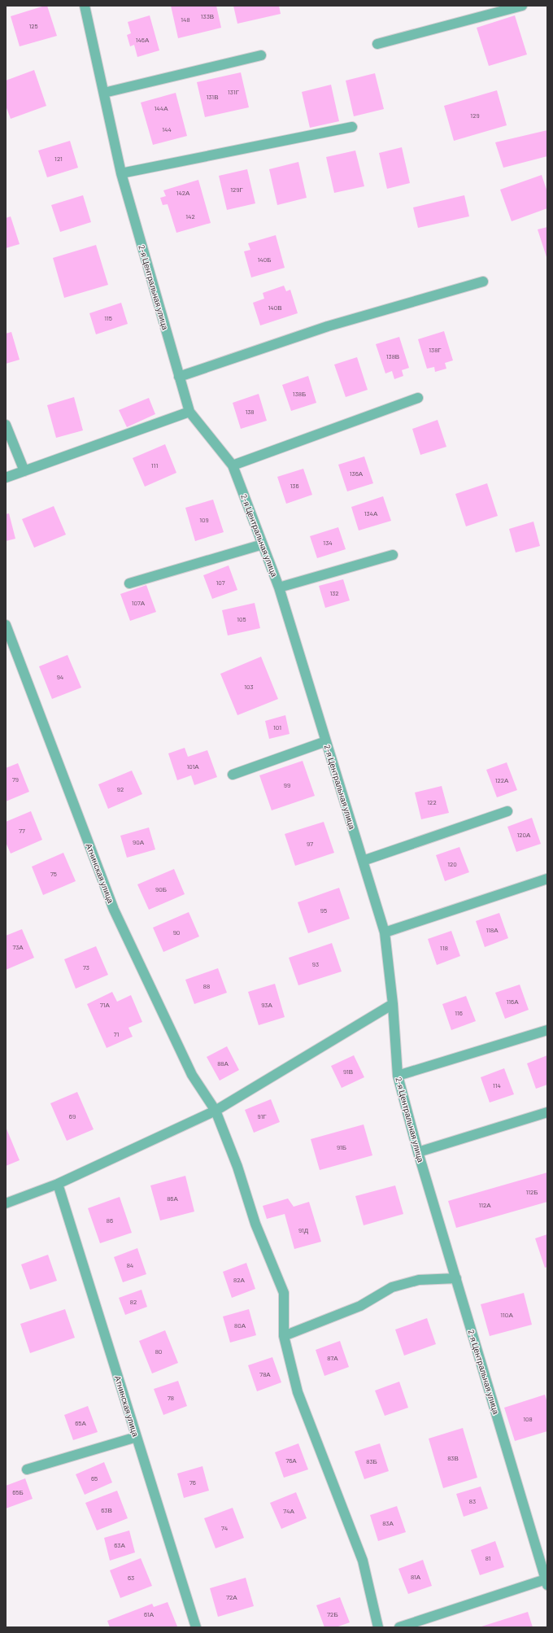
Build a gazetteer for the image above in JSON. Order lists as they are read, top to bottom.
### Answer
{
  "streets": {
    "street": ["2-я Центральная улица", "Атнинская улица"]
  },
  "house_numbers": [
    "133В",
    "148",
    "125",
    "146А",
    "131Г",
    "131В",
    "144А",
    "129",
    "144",
    "121",
    "129Г",
    "142А",
    "142",
    "140Б",
    "140В",
    "115",
    "138Г",
    "138В",
    "138Б",
    "138",
    "111",
    "136А",
    "136",
    "134А",
    "109",
    "134",
    "107",
    "132",
    "107А",
    "105",
    "94",
    "103",
    "101",
    "101А",
    "79",
    "122А",
    "99",
    "92",
    "122",
    "77",
    "120А",
    "90А",
    "97",
    "120",
    "75",
    "90Б",
    "95",
    "118А",
    "90",
    "73А",
    "118",
    "93",
    "73",
    "88",
    "116А",
    "71А",
    "93А",
    "116",
    "71",
    "88А",
    "91В",
    "114",
    "69",
    "91Г",
    "91Б",
    "112Б",
    "86А",
    "112А",
    "86",
    "91Д",
    "84",
    "82А",
    "82",
    "110А",
    "80А",
    "80",
    "87А",
    "78А",
    "78",
    "108",
    "65А",
    "83В",
    "76А",
    "83Б",
    "65",
    "76",
    "65Б",
    "83",
    "63В",
    "74А",
    "83А",
    "74",
    "63А",
    "81",
    "81А",
    "63",
    "72А",
    "61А",
    "72Б"
  ]
}
